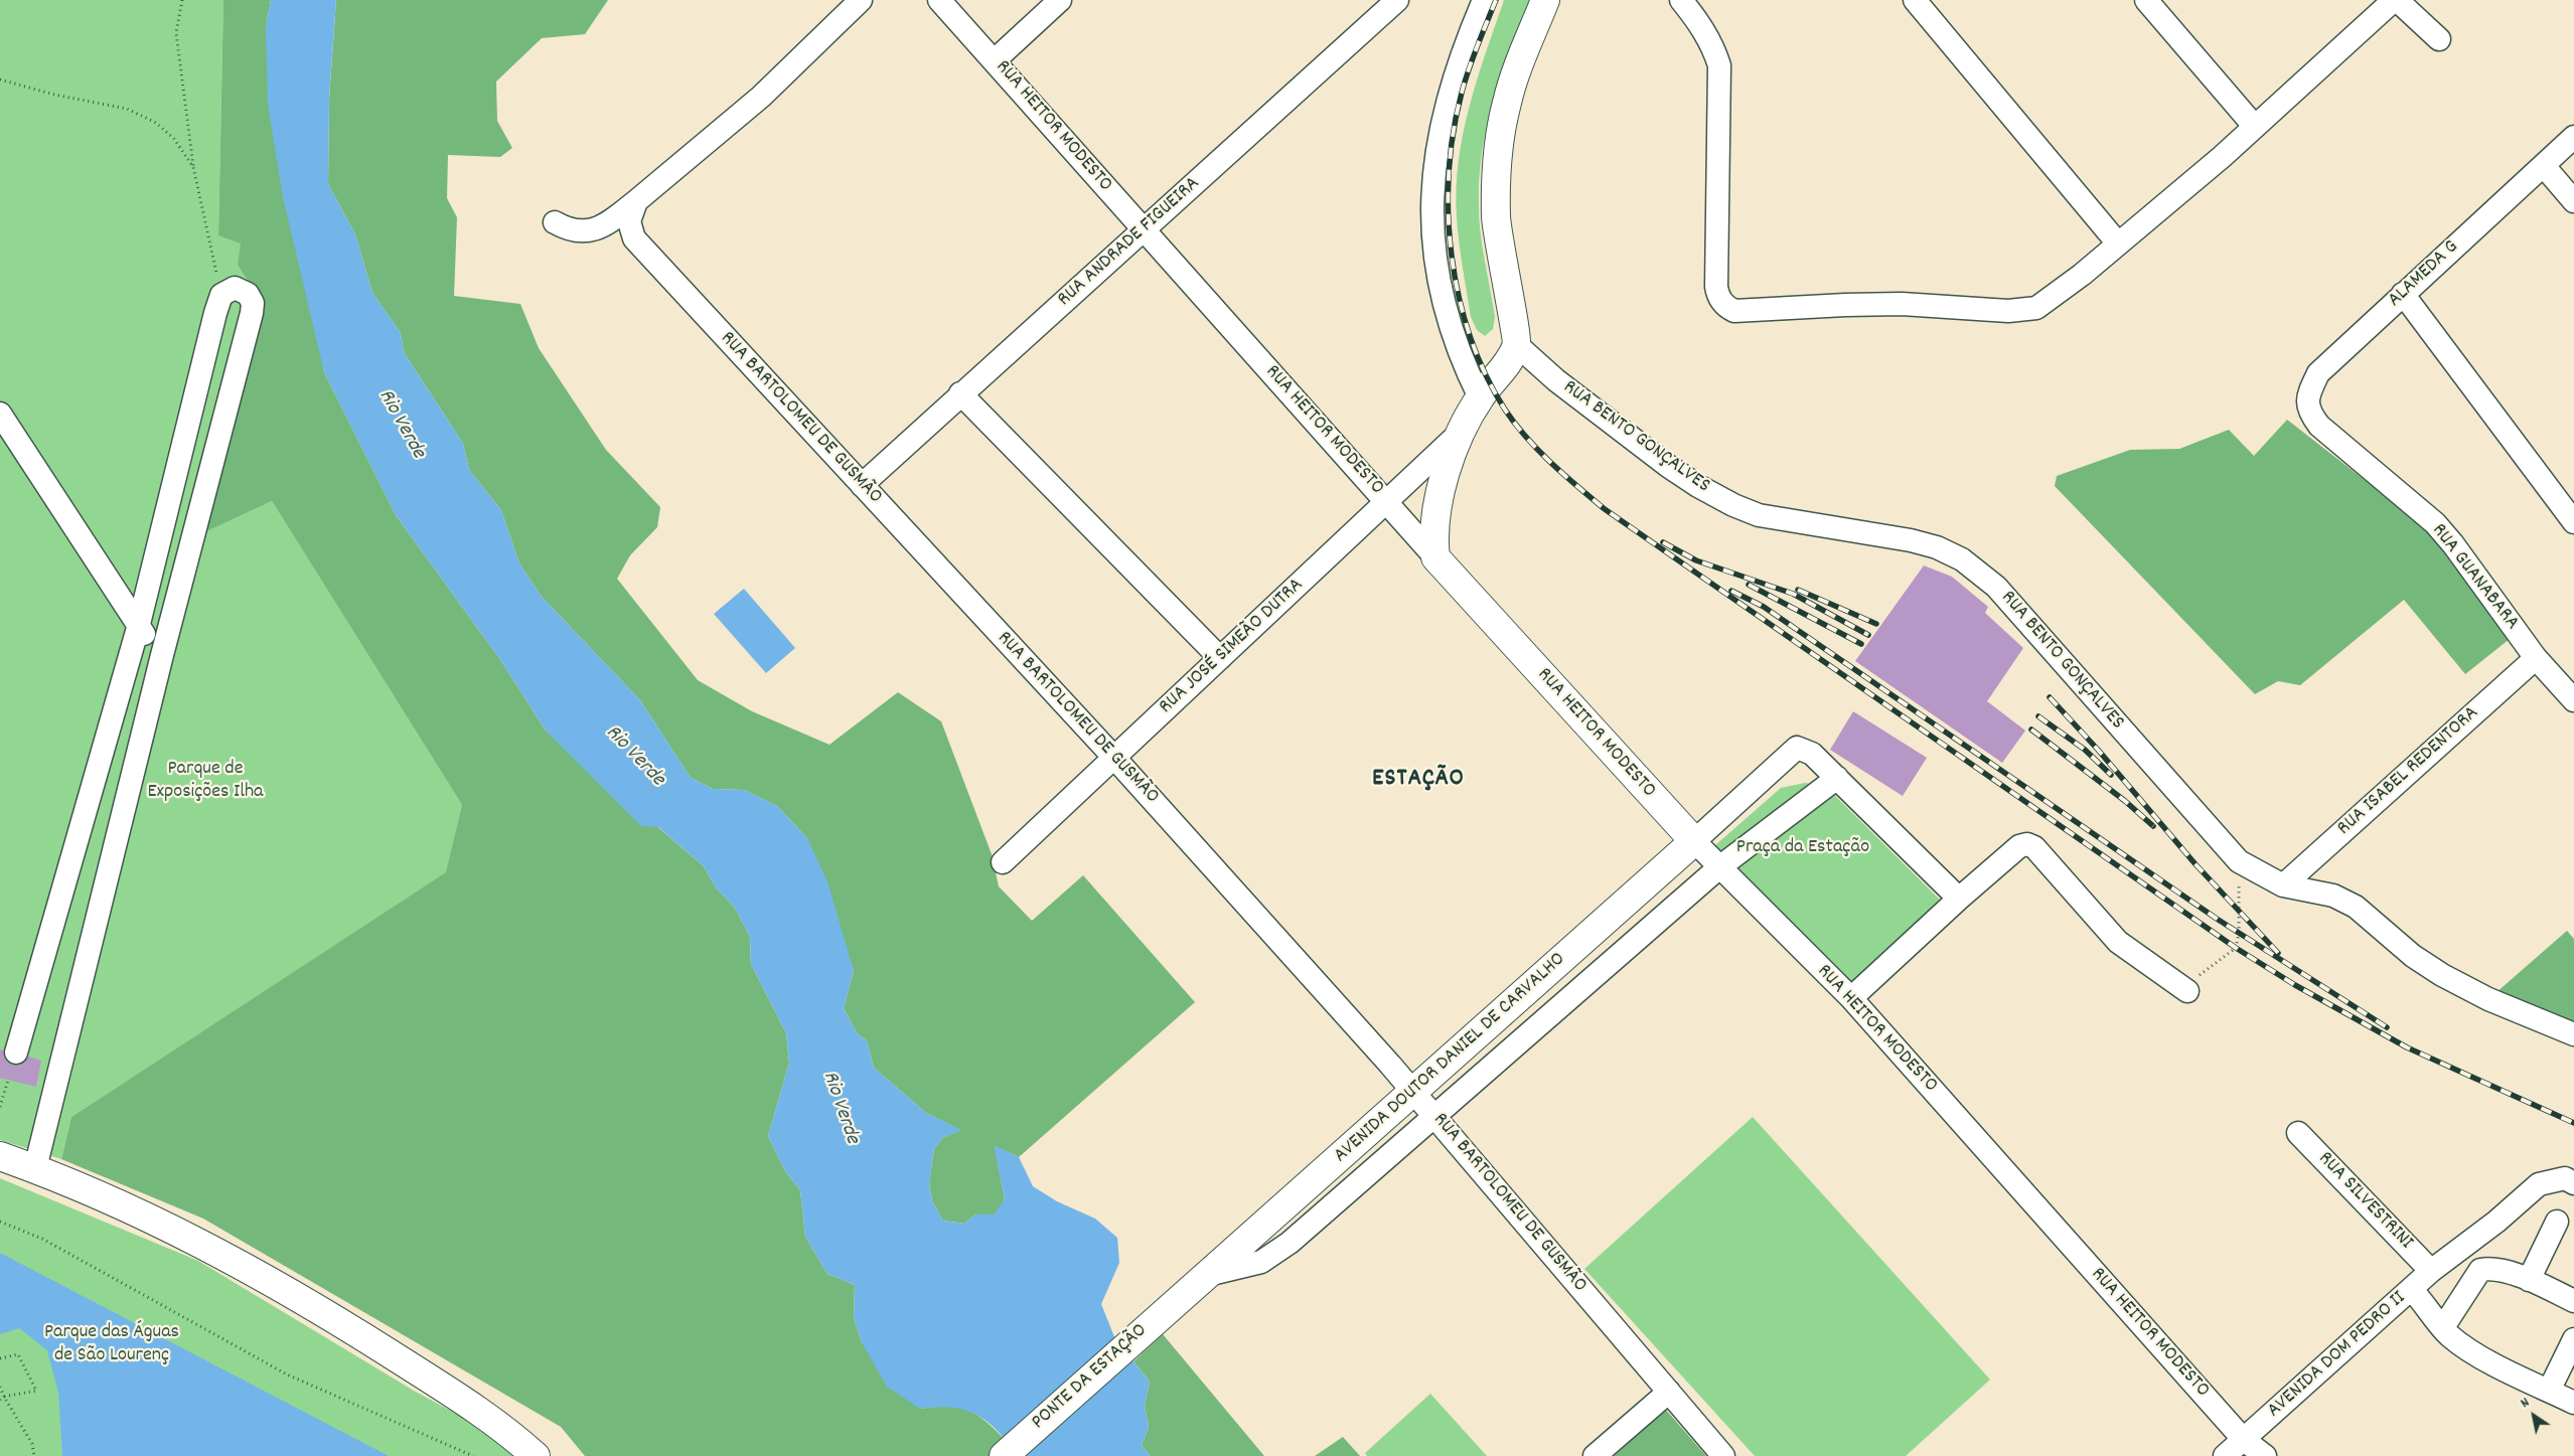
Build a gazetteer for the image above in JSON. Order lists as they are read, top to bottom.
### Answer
{
  "streets": {
    "main road": [
      "RUA HEITOR MODESTO",
      "RUA JOSÉ SIMEÃO DUTRA",
      "AVENIDA DOUTOR DANIEL DE CARVALHO",
      "PONTE DA ESTAÇÃO"
    ],
    "street": [
      "RUA ANDRADE FIGUEIRA",
      "ALAMEDA G",
      "RUA BARTOLOMEU DE GUSMÃO",
      "RUA BENTO GONÇALVES",
      "RUA GUANABARA",
      "RUA ISABEL REDENTORA",
      "RUA SILVESTRINI",
      "AVENIDA DOM PEDRO II"
    ]
  },
  "crossings": [
    ["RUA HEITOR MODESTO", "RUA ANDRADE FIGUEIRA"],
    ["RUA HEITOR MODESTO", "RUA JOSÉ SIMEÃO DUTRA"],
    ["RUA HEITOR MODESTO", "AVENIDA DOUTOR DANIEL DE CARVALHO"],
    ["RUA HEITOR MODESTO", "AVENIDA DOM PEDRO II"],
    ["RUA ANDRADE FIGUEIRA", "RUA BARTOLOMEU DE GUSMÃO"],
    ["ALAMEDA G", "RUA GUANABARA"],
    ["RUA BARTOLOMEU DE GUSMÃO", "RUA JOSÉ SIMEÃO DUTRA"],
    ["RUA BARTOLOMEU DE GUSMÃO", "AVENIDA DOUTOR DANIEL DE CARVALHO"],
    ["RUA BENTO GONÇALVES", "RUA JOSÉ SIMEÃO DUTRA"],
    ["RUA BENTO GONÇALVES", "RUA ISABEL REDENTORA"],
    ["RUA GUANABARA", "RUA ISABEL REDENTORA"],
    ["AVENIDA DOUTOR DANIEL DE CARVALHO", "PONTE DA ESTAÇÃO"],
    ["RUA SILVESTRINI", "AVENIDA DOM PEDRO II"]
  ],
  "districts": ["ESTAÇÃO"],
  "water": ["Rio Verde"],
  "parks": ["Parque de Exposições Ilha", "Praça da Estação", "Parque das Águas de São Lourenç"],
  "north": "top left"
}
